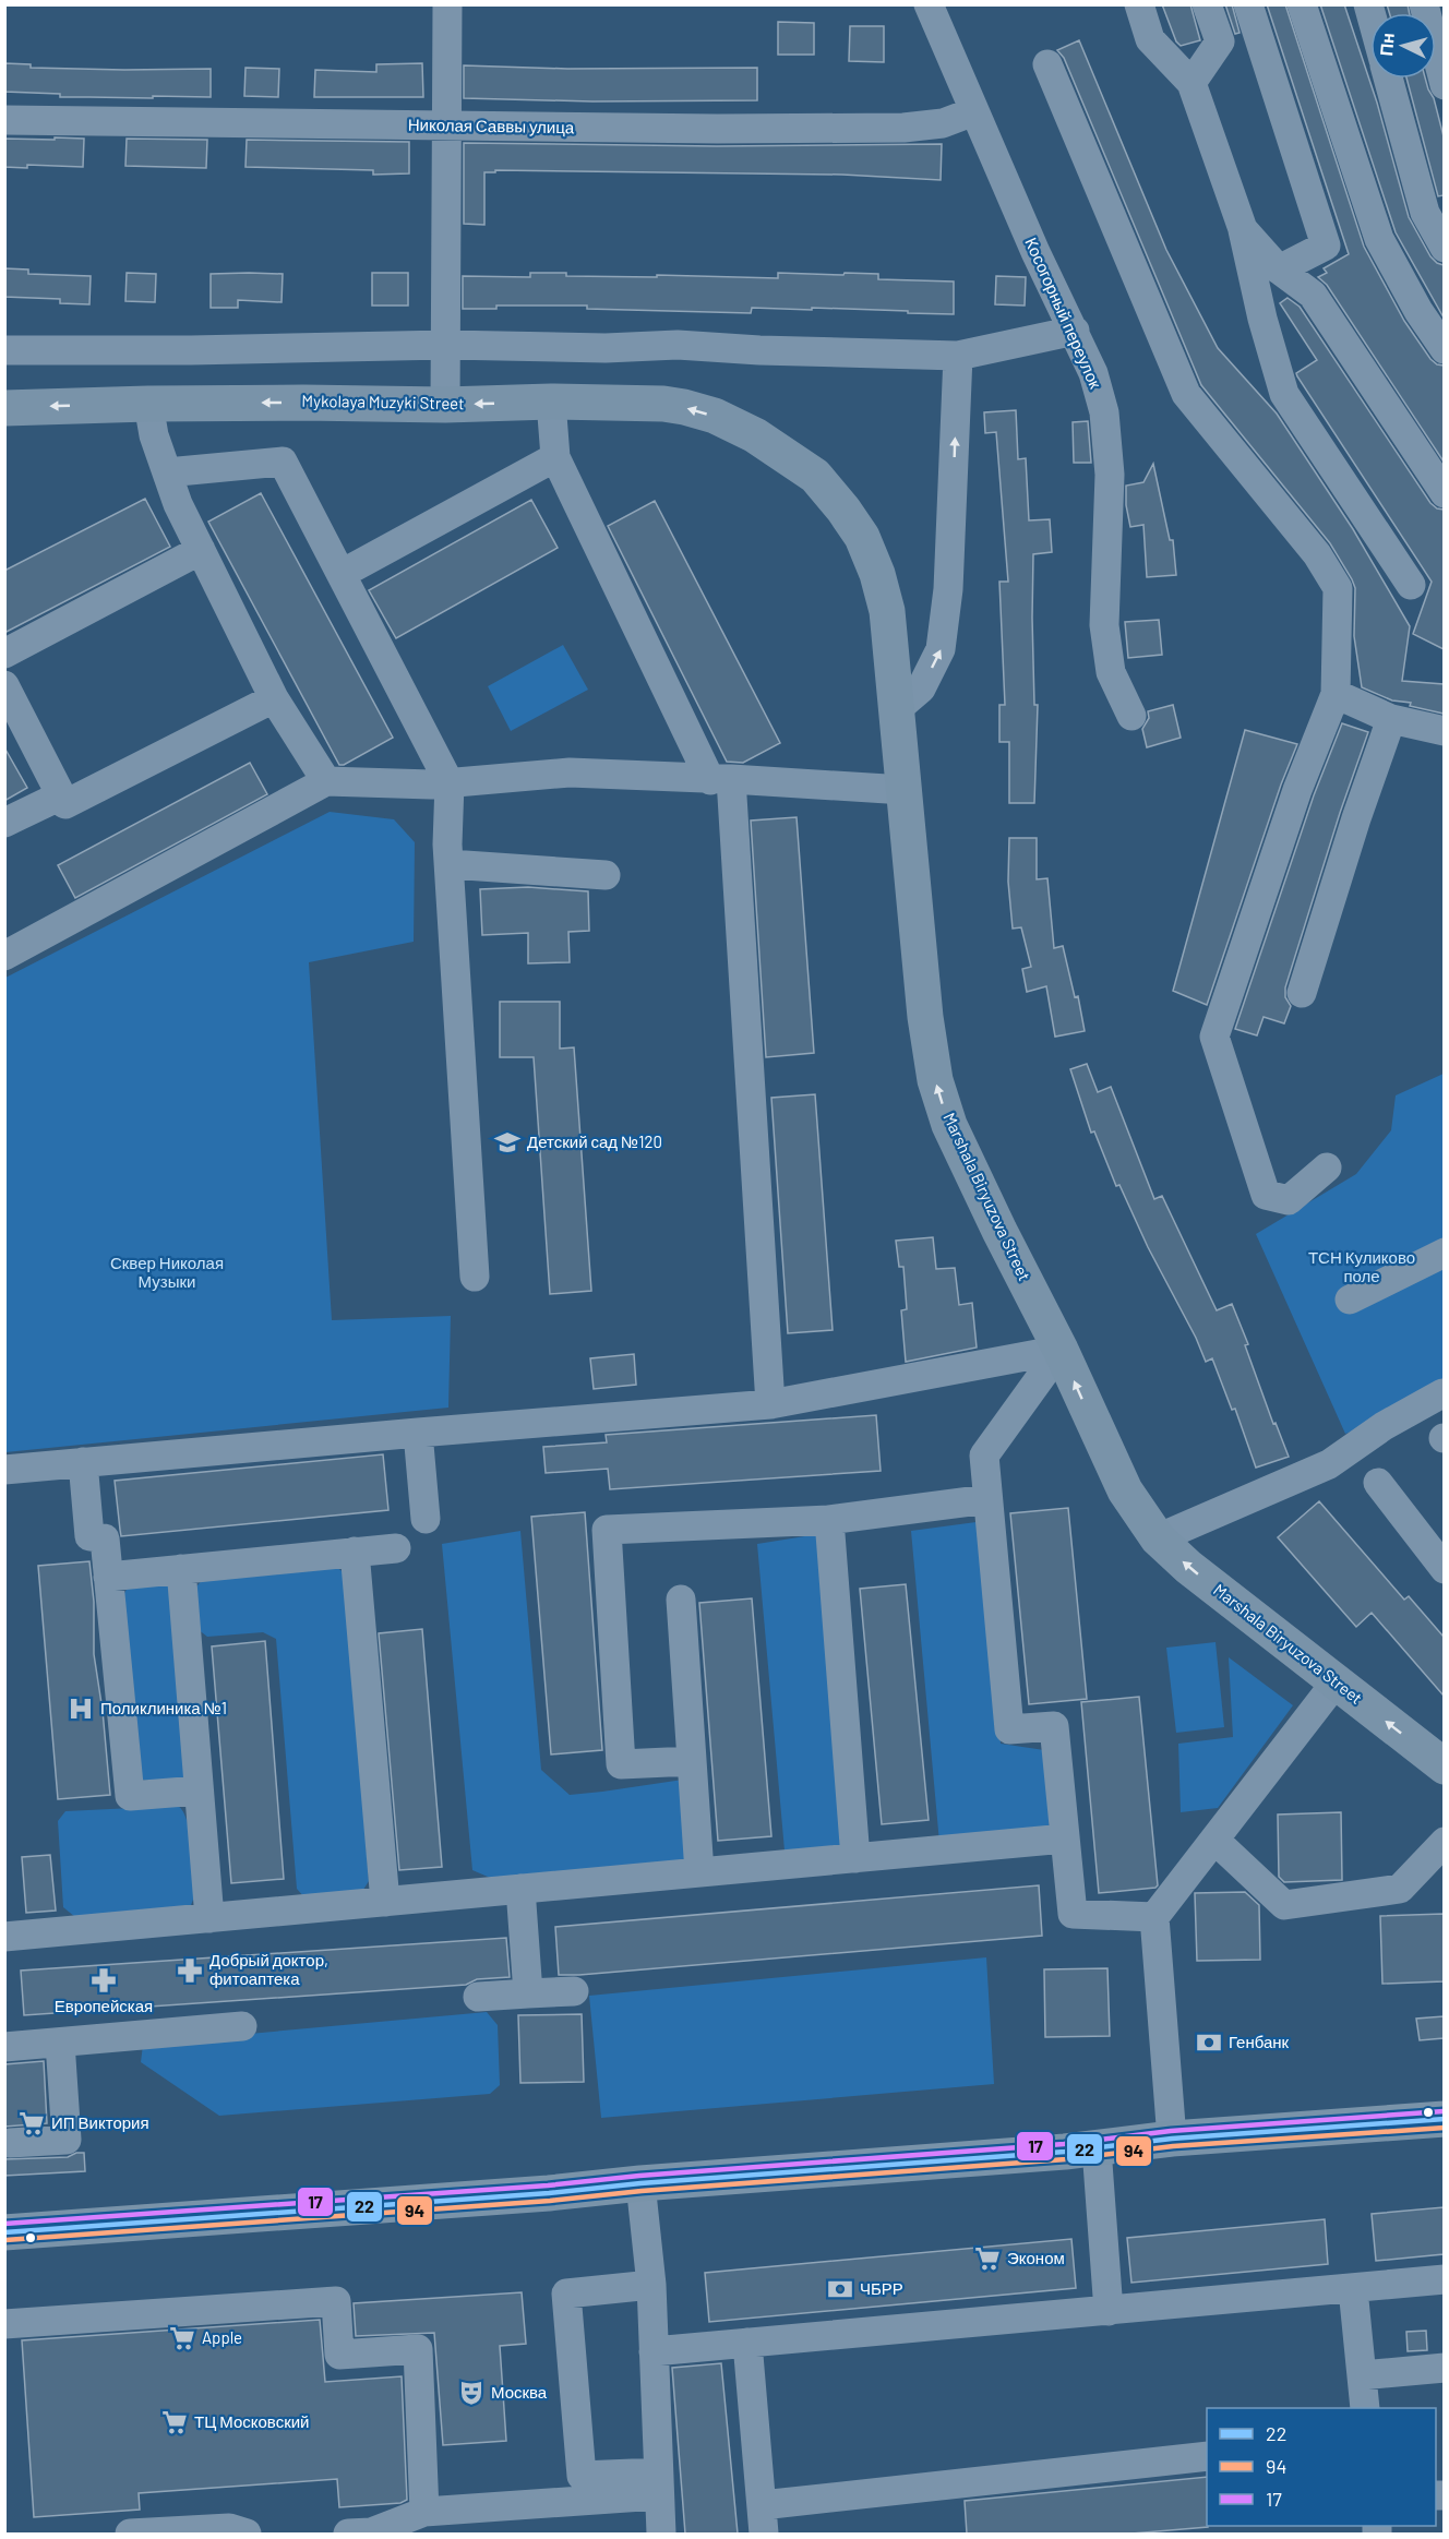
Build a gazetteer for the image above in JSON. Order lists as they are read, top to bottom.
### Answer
{
  "streets": {
    "main road": ["Mykolaya Muzyki Street", "Marshala Biryuzova Street"],
    "street": ["Николая Саввы улица", "Косогорный переулок"]
  },
  "crossings": [
    ["Николая Саввы улица", "Косогорный переулок"],
    ["Mykolaya Muzyki Street", "Marshala Biryuzova Street"]
  ],
  "one_way": ["Mykolaya Muzyki Street", "Marshala Biryuzova Street"],
  "parks": ["ТСН Куликово поле", "Сквер Николая Музыки"],
  "places": {
    "school or university": ["Детский сад №120"],
    "hospital": ["Поликлиника №1"],
    "pharmacy": ["Добрый доктор, фитоаптека", "Европейская"],
    "bank": ["Генбанк", "ЧБРР"],
    "supermarket": [
      "ИП Виктория",
      "Эконом",
      "Apple",
      "ТЦ Московский"
    ],
    "theatre": ["Москва"]
  },
  "lines": ["transit line 17", "transit line 22", "transit line 94"],
  "legend": ["22", "94", "17"],
  "north": "left"
}
